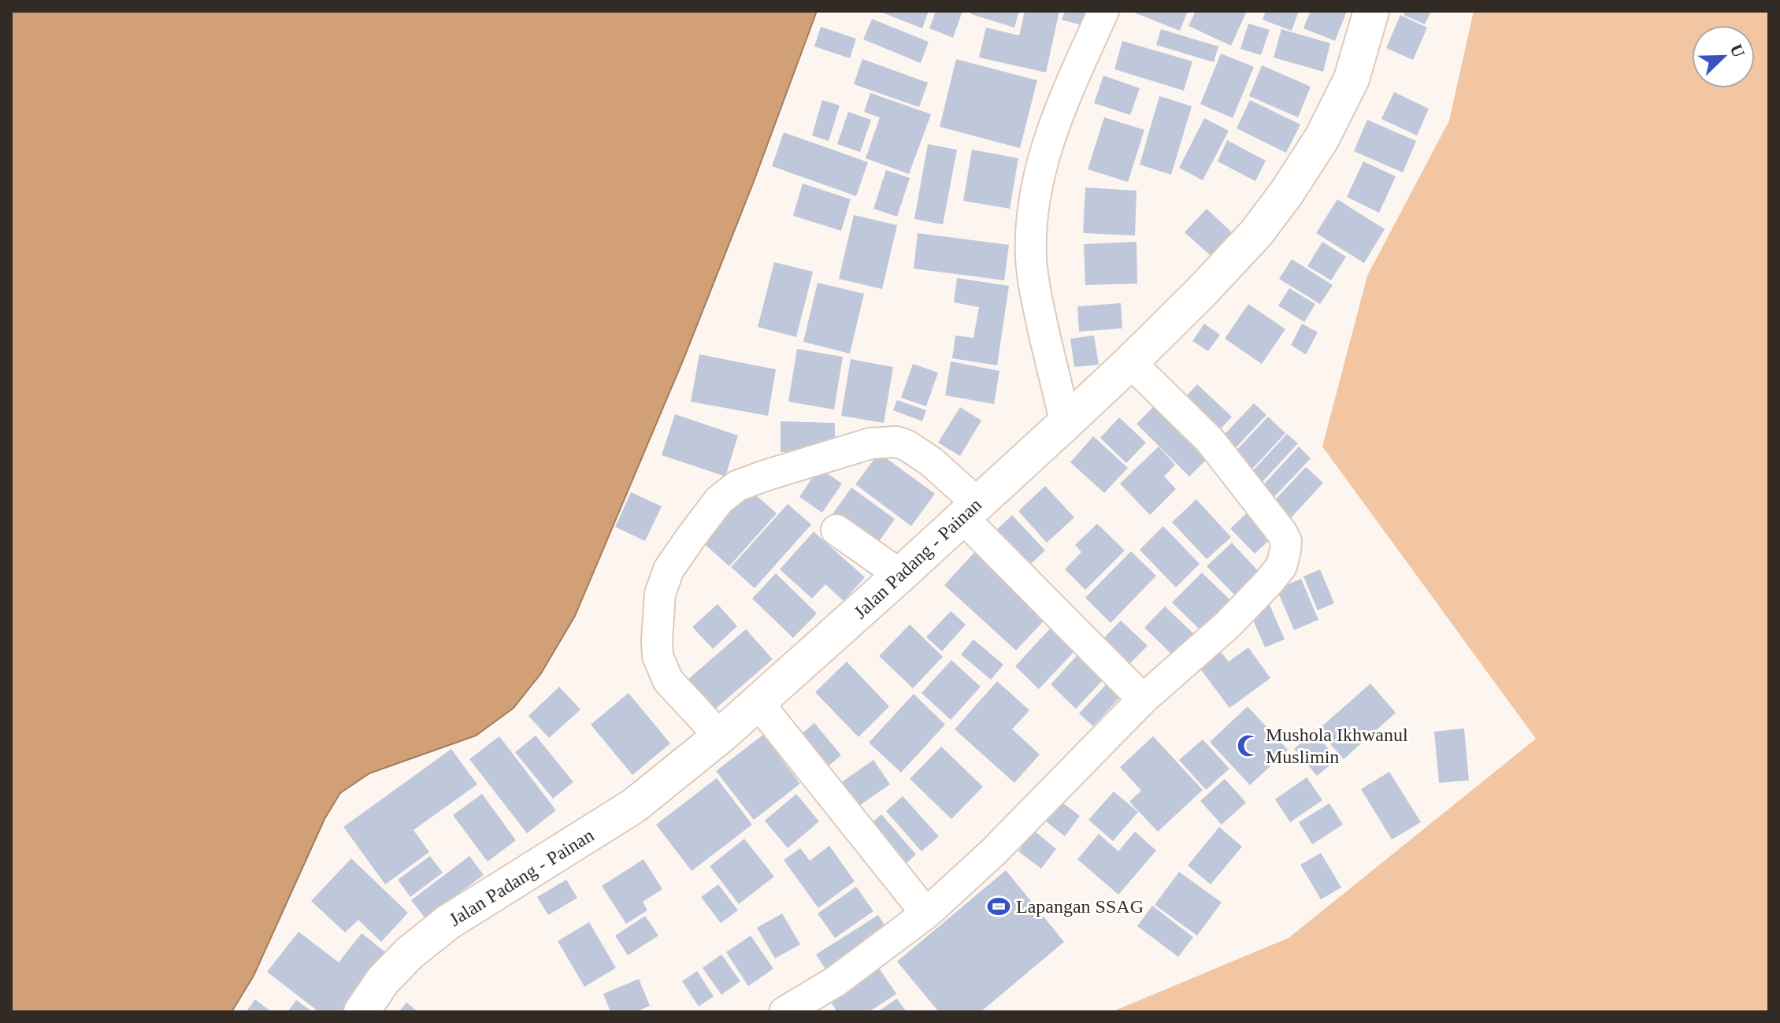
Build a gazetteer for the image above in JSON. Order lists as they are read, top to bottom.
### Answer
{
  "streets": {
    "highway": ["Jalan Padang - Painan"]
  },
  "places": {
    "mosque": ["Mushola Ikhwanul Muslimin"],
    "sports": ["Lapangan SSAG"]
  },
  "north": "top right"
}
